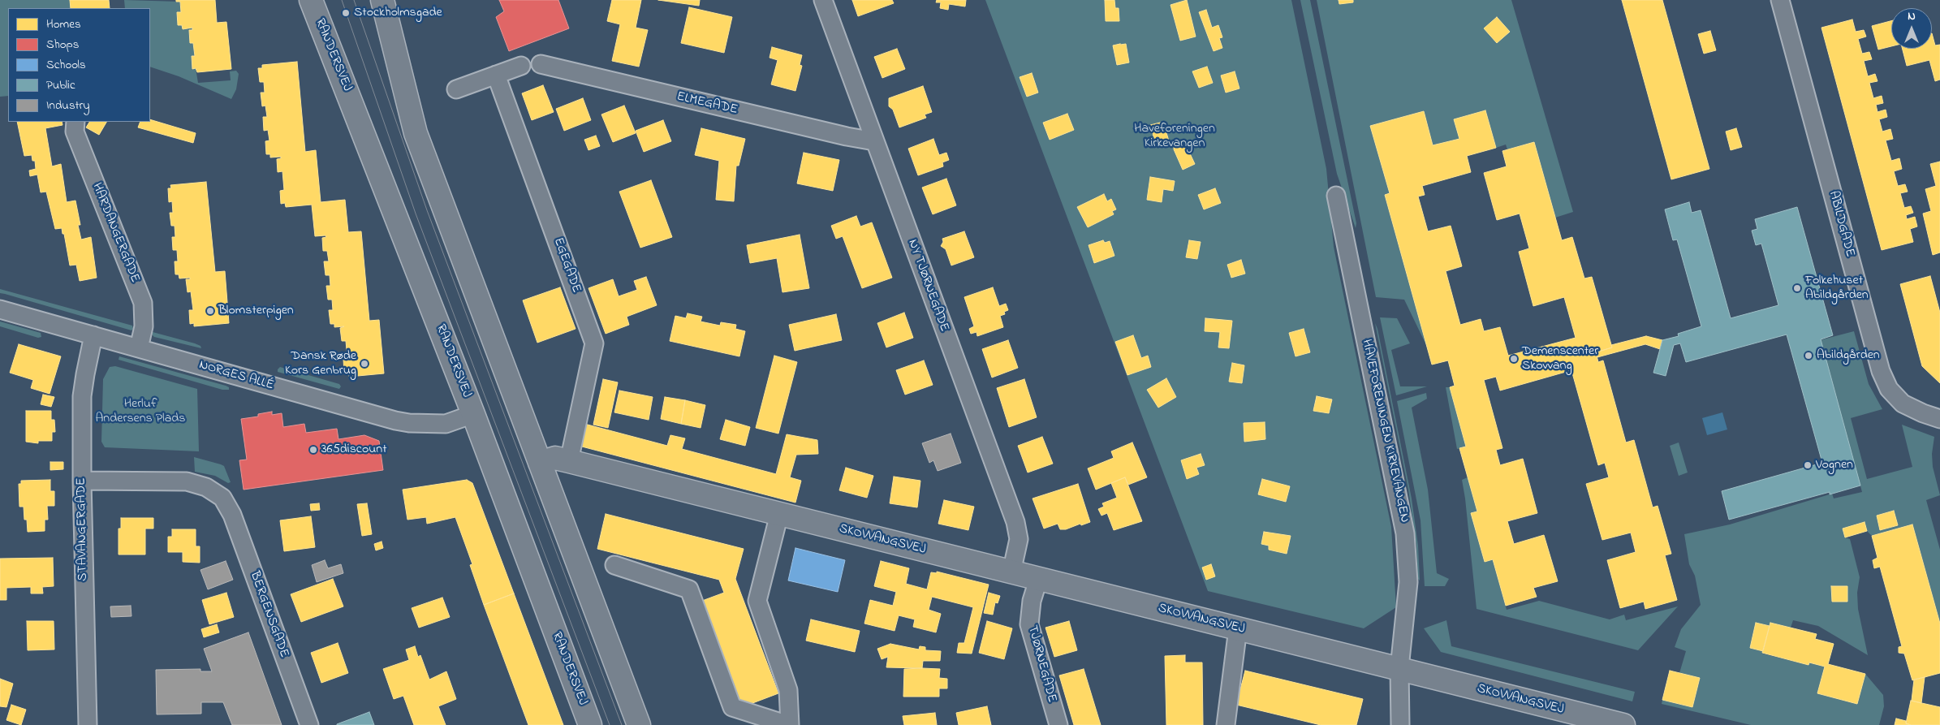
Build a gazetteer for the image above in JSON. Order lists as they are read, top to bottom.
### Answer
{
  "streets": {
    "street": [
      "RANDERSVEJ",
      "ELMEGADE",
      "ABILDGADE",
      "HARDANGERGADE",
      "EGEGADE",
      "NY TJØRNEGADE",
      "NORGES ALLÉ",
      "HAVEFORENINGEN KIRKEVANGEN",
      "STAVANGERGADE",
      "SKOVVANGSVEJ",
      "BERGENSGADE",
      "TJØRNEGADE"
    ]
  },
  "crossings": [
    ["RANDERSVEJ", "NORGES ALLÉ"],
    ["ELMEGADE", "NY TJØRNEGADE"],
    ["HARDANGERGADE", "NORGES ALLÉ"],
    ["EGEGADE", "SKOVVANGSVEJ"],
    ["NY TJØRNEGADE", "SKOVVANGSVEJ"],
    ["NORGES ALLÉ", "STAVANGERGADE"],
    ["HAVEFORENINGEN KIRKEVANGEN", "SKOVVANGSVEJ"],
    ["STAVANGERGADE", "BERGENSGADE"],
    ["SKOVVANGSVEJ", "TJØRNEGADE"]
  ],
  "parks": ["Haveforeningen Kirkevangen", "Herluf Andersens Plads"],
  "places": [
    "Stockholmsgade",
    "Folkehuset Abildgården",
    "Blomsterpigen",
    "Abildgården",
    "Demenscenter Skovvang",
    "Dansk Røde Kors Genbrug",
    "365discount",
    "Vognen"
  ],
  "legend": [
    "Homes",
    "Shops",
    "Schools",
    "Public",
    "Industry"
  ],
  "north": "top"
}
